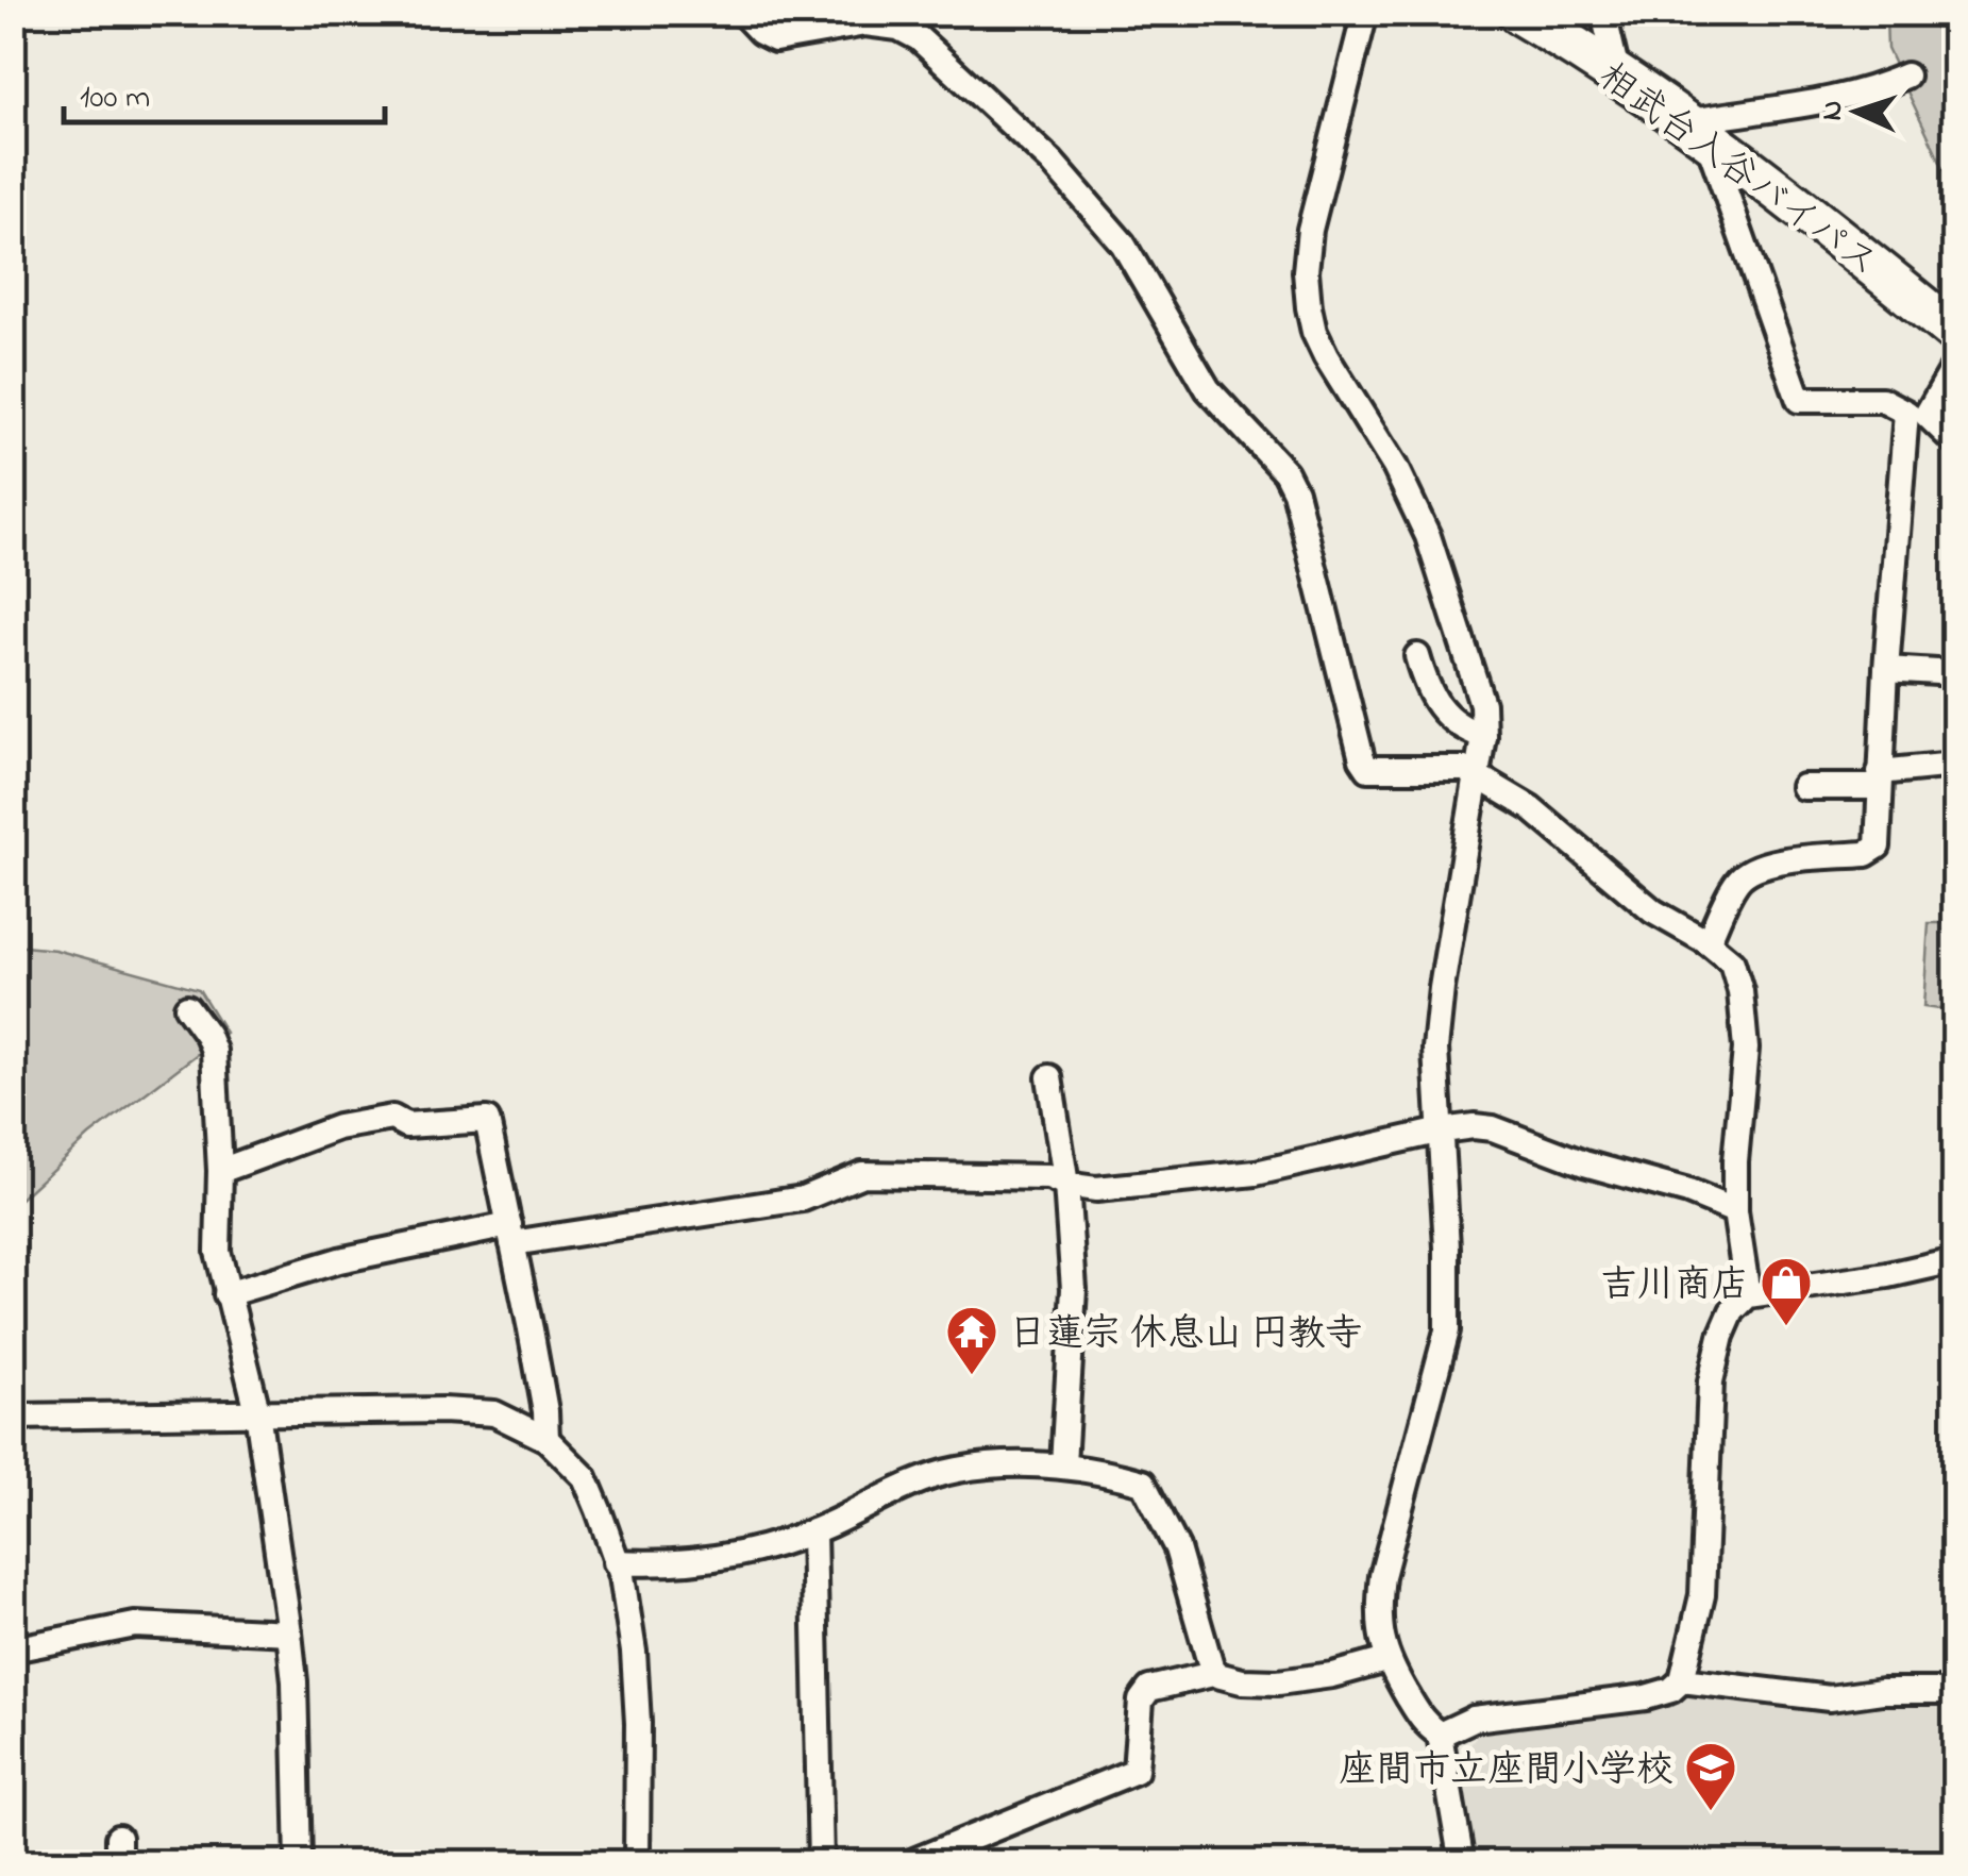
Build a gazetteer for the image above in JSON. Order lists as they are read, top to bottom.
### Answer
{
  "streets": {
    "main road": ["相武台入谷バイパス"]
  },
  "places": {
    "shop": ["吉川商店"],
    "temple": ["日蓮宗 休息山 円教寺"],
    "school or university": ["座間市立座間小学校"]
  },
  "scale_bar": "100 m",
  "north": "left"
}
